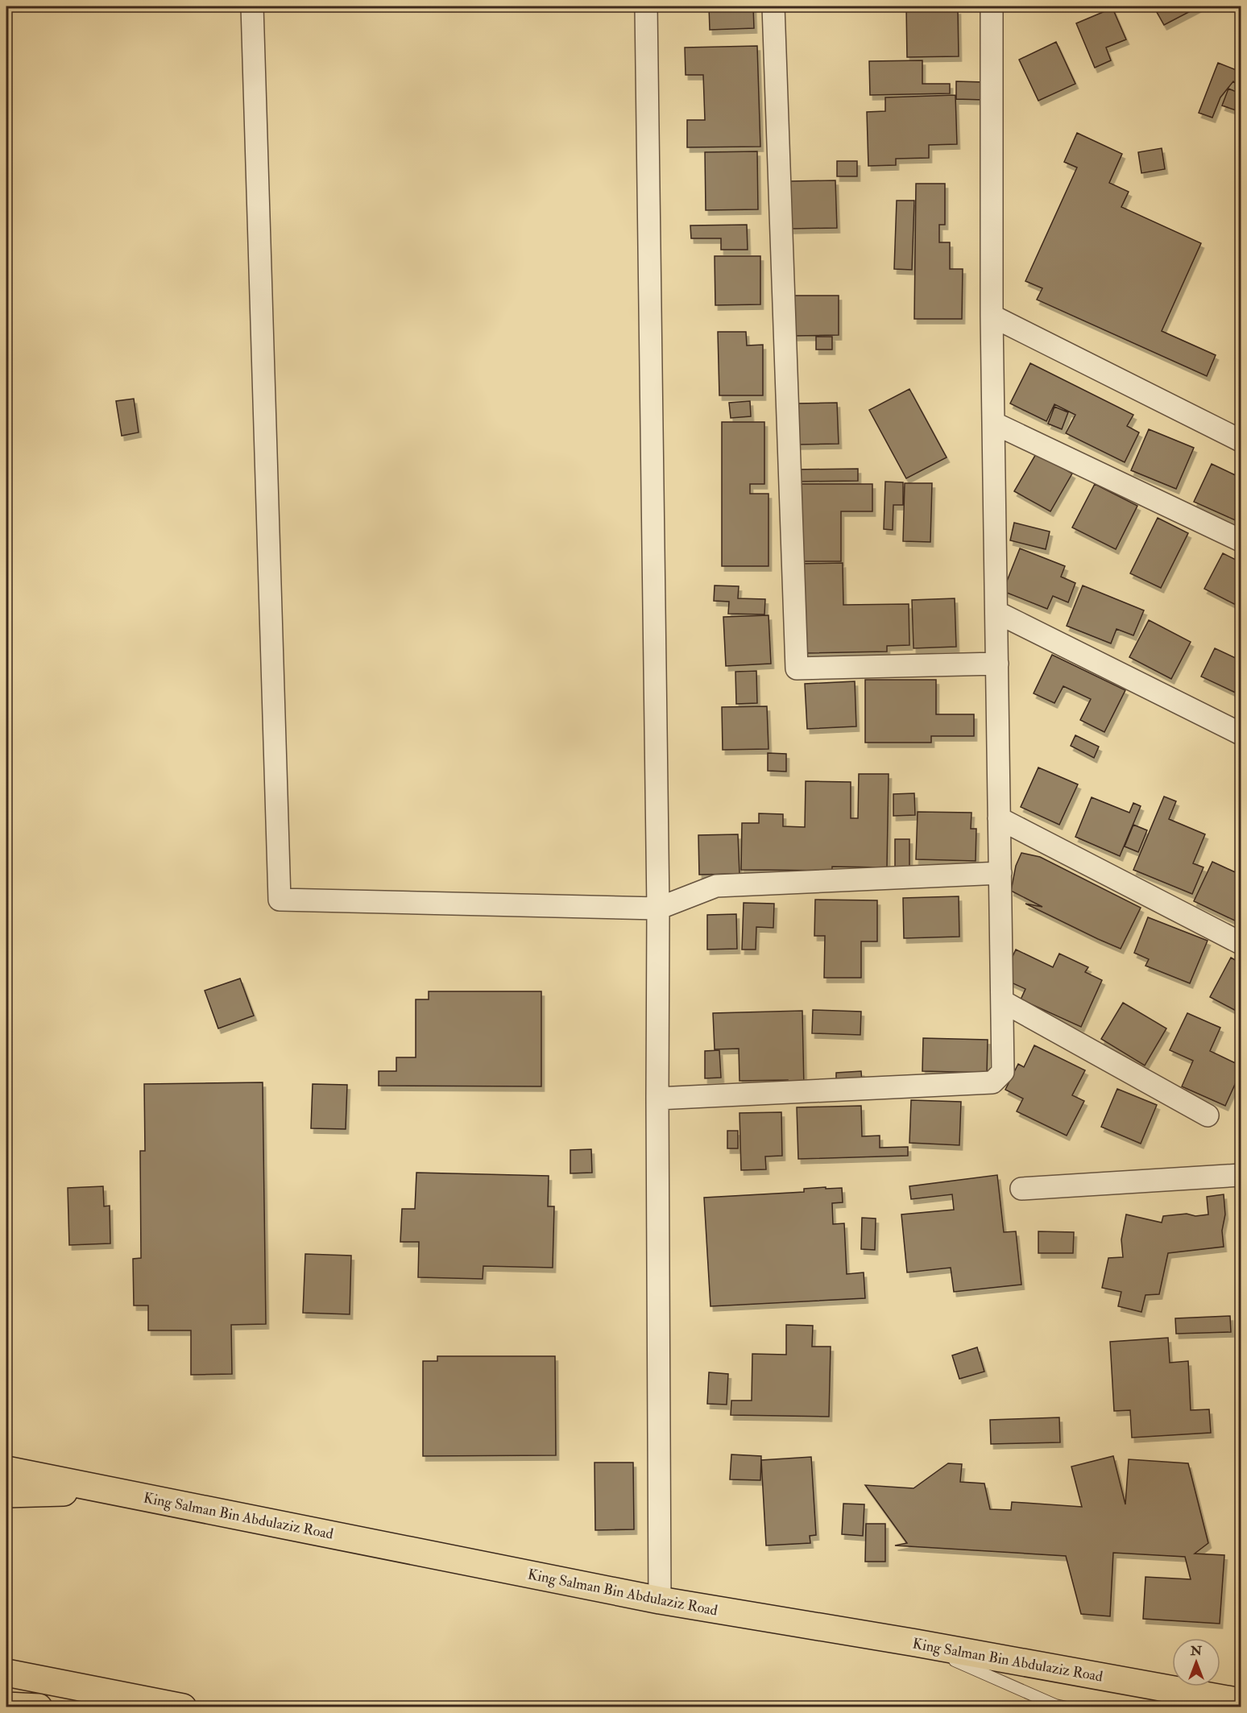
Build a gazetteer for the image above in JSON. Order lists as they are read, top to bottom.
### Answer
{
  "streets": {
    "main road": ["King Salman Bin Abdulaziz Road"]
  },
  "north": "top"
}
